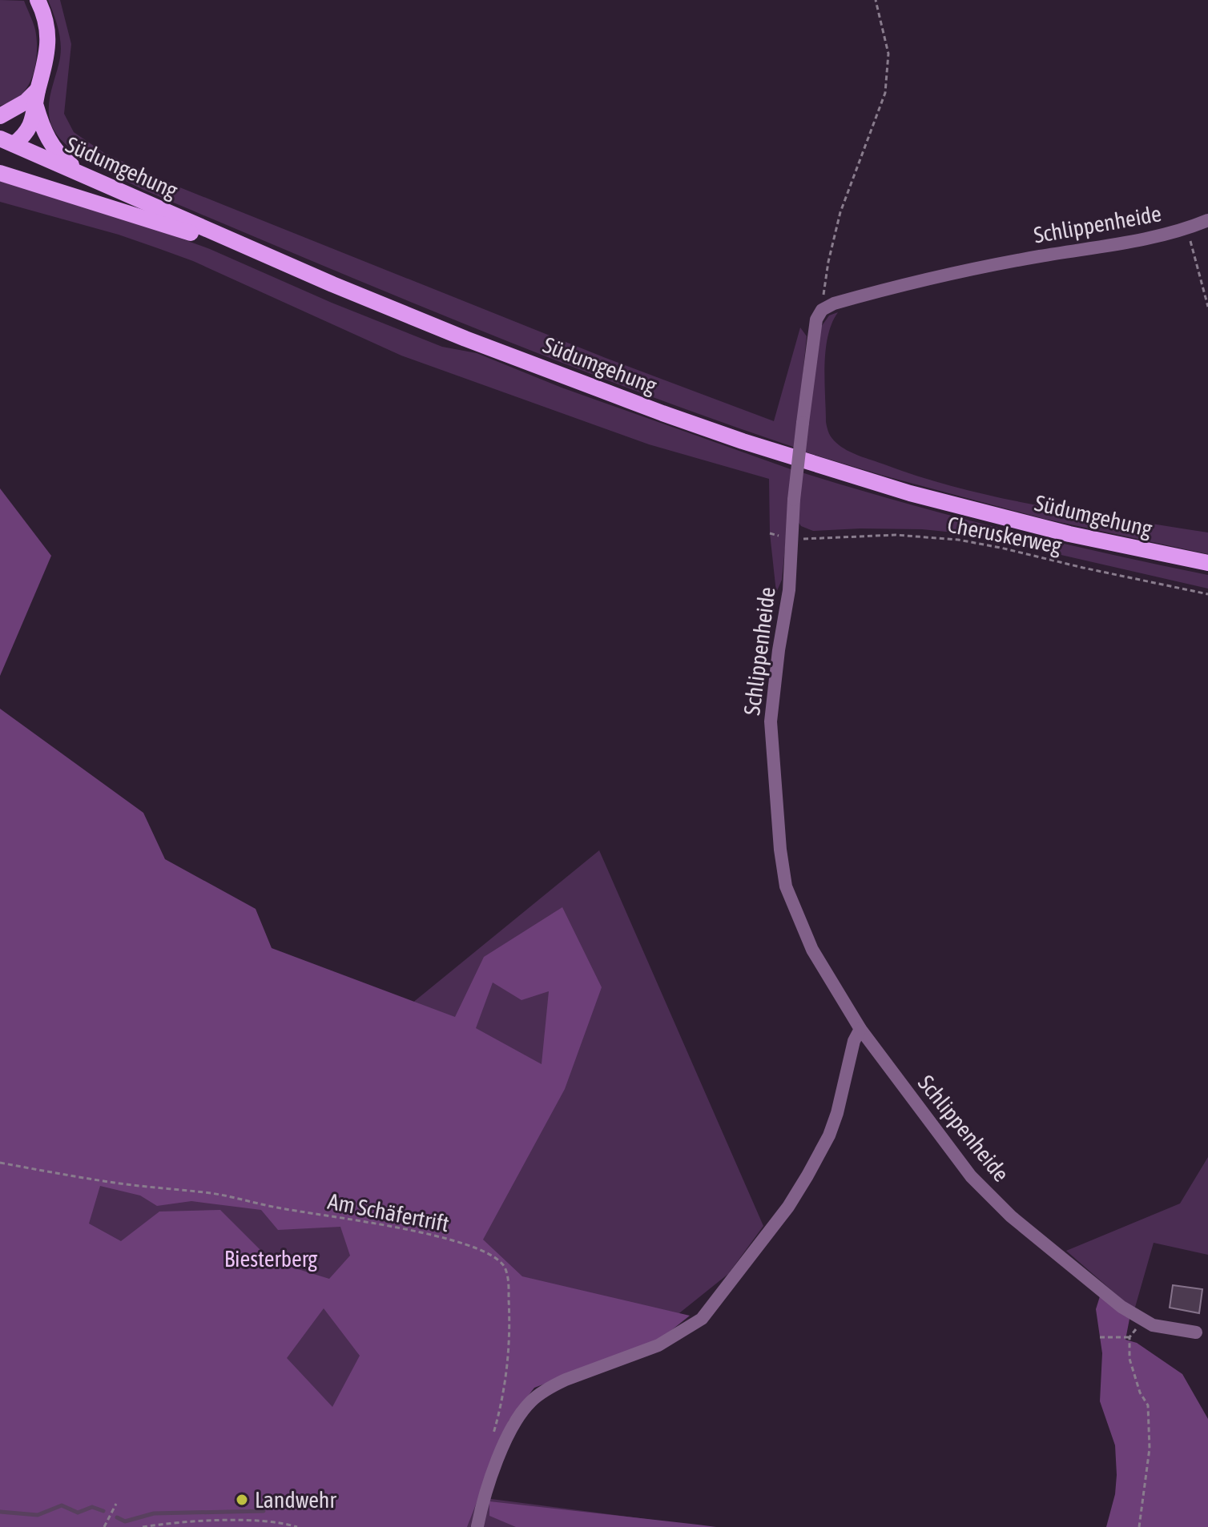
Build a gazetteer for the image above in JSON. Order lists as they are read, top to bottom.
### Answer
{
  "streets": {
    "main road": ["Südumgehung"],
    "lane": ["Schlippenheide"],
    "path": ["Cheruskerweg", "Am Schäfertrift"]
  },
  "crossings": [
    ["Schlippenheide", "Cheruskerweg"]
  ],
  "parks": ["Biesterberg"],
  "places": ["Landwehr"]
}
